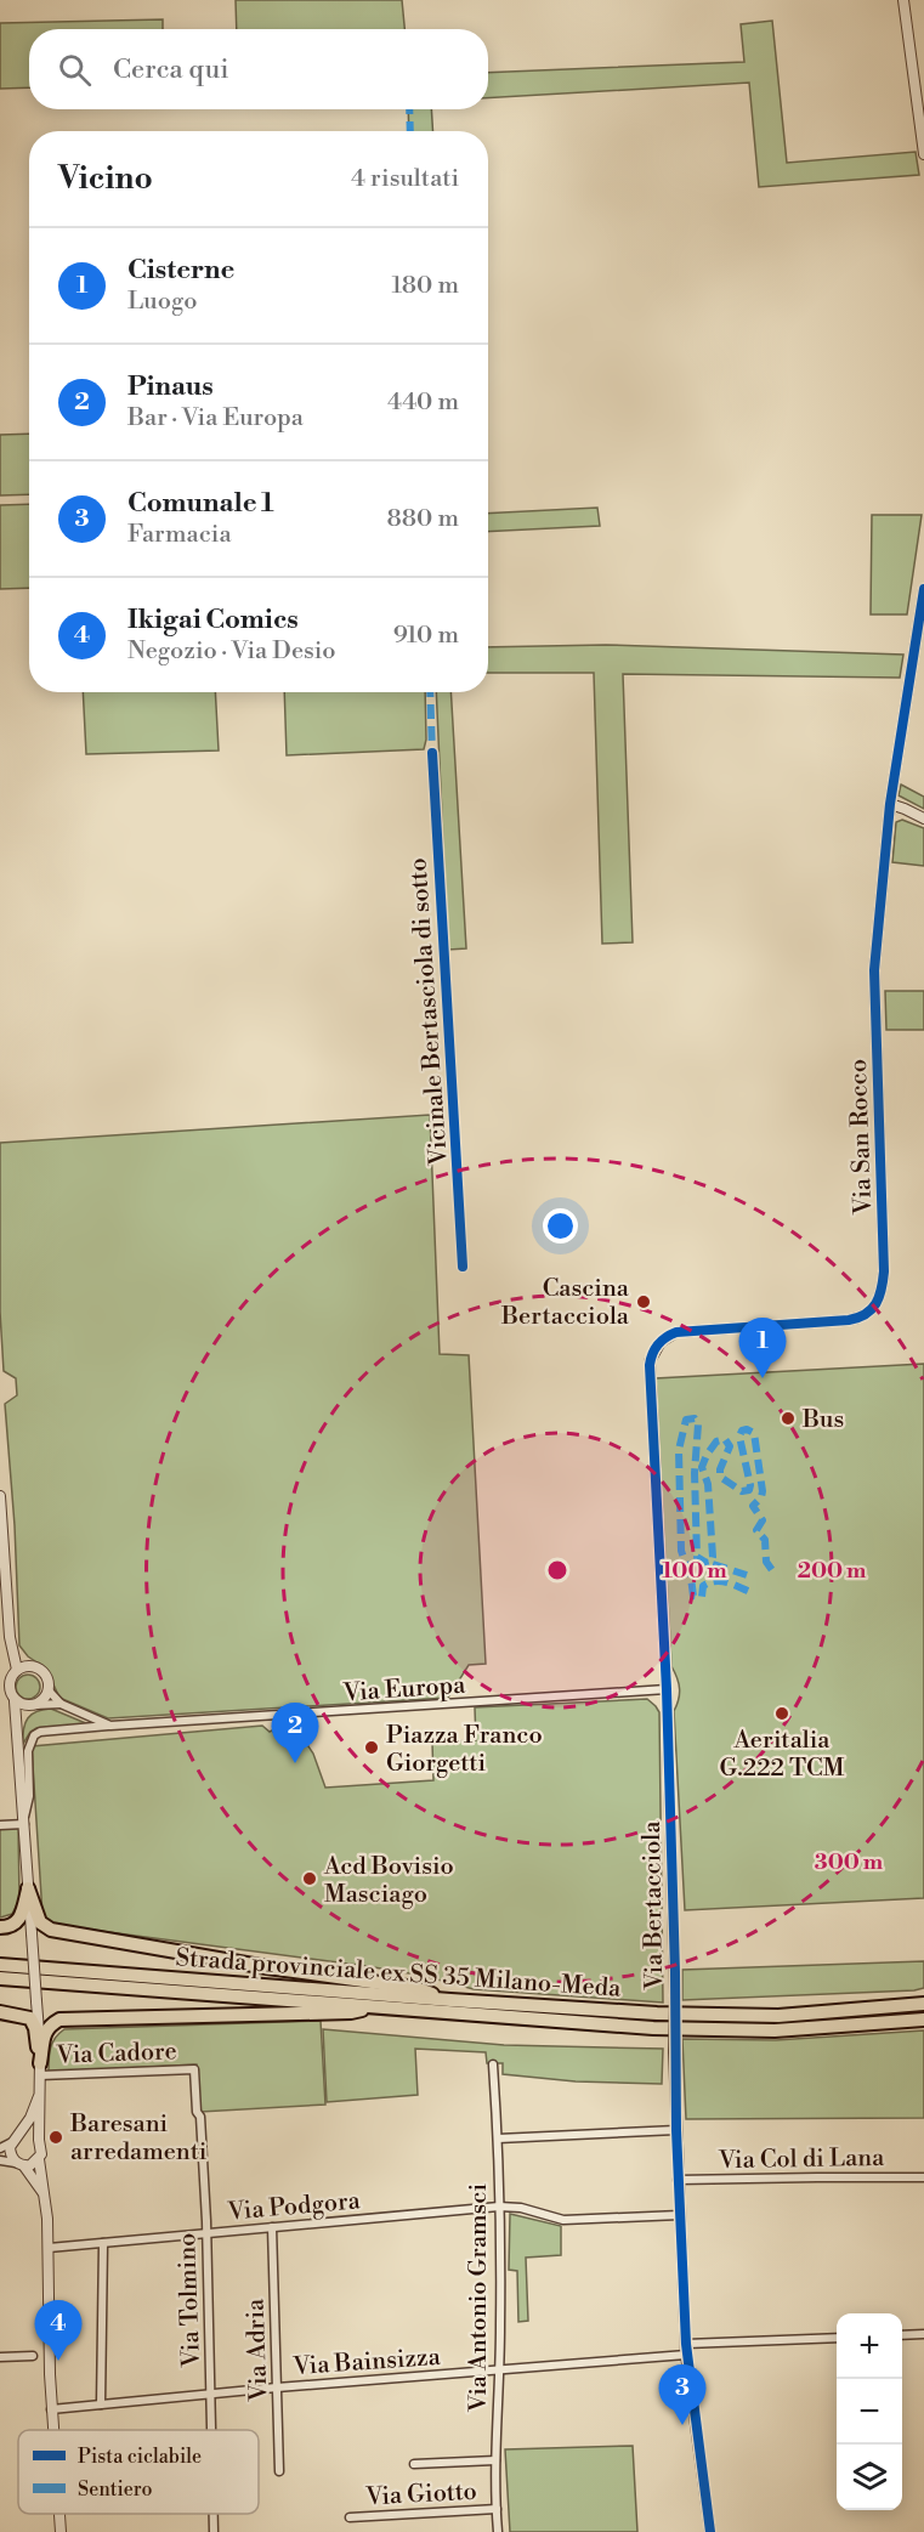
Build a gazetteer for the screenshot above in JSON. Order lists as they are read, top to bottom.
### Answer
{
  "streets": {
    "highway": ["Strada provinciale ex SS 35 Milano-Meda"],
    "street": [
      "Via San Rocco",
      "Via Europa",
      "Via Bertacciola",
      "Via Cadore",
      "Via Col di Lana",
      "Via Podgora",
      "Via Antonio Gramsci",
      "Via Tolmino",
      "Via Adria",
      "Via Bainsizza",
      "Via Giotto"
    ],
    "cycle path": ["Vicinale Bertasciola di sotto"]
  },
  "crossings": [
    ["Via San Rocco", "Via Bertacciola"],
    ["Via Europa", "Via Bertacciola"],
    ["Via Bertacciola", "Via Col di Lana"],
    ["Via Bertacciola", "Via Podgora"],
    ["Via Bertacciola", "Via Bainsizza"],
    ["Via Cadore", "Via Tolmino"],
    ["Via Podgora", "Via Antonio Gramsci"],
    ["Via Podgora", "Via Tolmino"],
    ["Via Podgora", "Via Adria"],
    ["Via Antonio Gramsci", "Via Bainsizza"],
    ["Via Antonio Gramsci", "Via Giotto"],
    ["Via Tolmino", "Via Bainsizza"],
    ["Via Adria", "Via Bainsizza"]
  ],
  "places": [
    "Cascina Bertacciola",
    "Bus",
    "Aeritalia G.222 TCM",
    "Piazza Franco Giorgetti",
    "Acd Bovisio Masciago",
    "Baresani arredamenti"
  ],
  "legend": ["Pista ciclabile", "Sentiero"],
  "page": {
    "search": "Cerca qui",
    "heading": ["Vicino", "4 risultati"],
    "list": [
      {
        "mark": "1",
        "name": "Cisterne",
        "note": "Luogo",
        "value": "180 m"
      },
      {
        "mark": "2",
        "name": "Pinaus",
        "note": "Bar · Via Europa",
        "value": "440 m"
      },
      {
        "mark": "3",
        "name": "Comunale 1",
        "note": "Farmacia",
        "value": "880 m"
      },
      {
        "mark": "4",
        "name": "Ikigai Comics",
        "note": "Negozio · Via Desio",
        "value": "910 m"
      }
    ],
    "pins": [
      "1",
      "2",
      "4",
      "3"
    ],
    "map_buttons": ["+", "−"]
  },
  "rings": ["100 m", "200 m", "300 m"]
}
